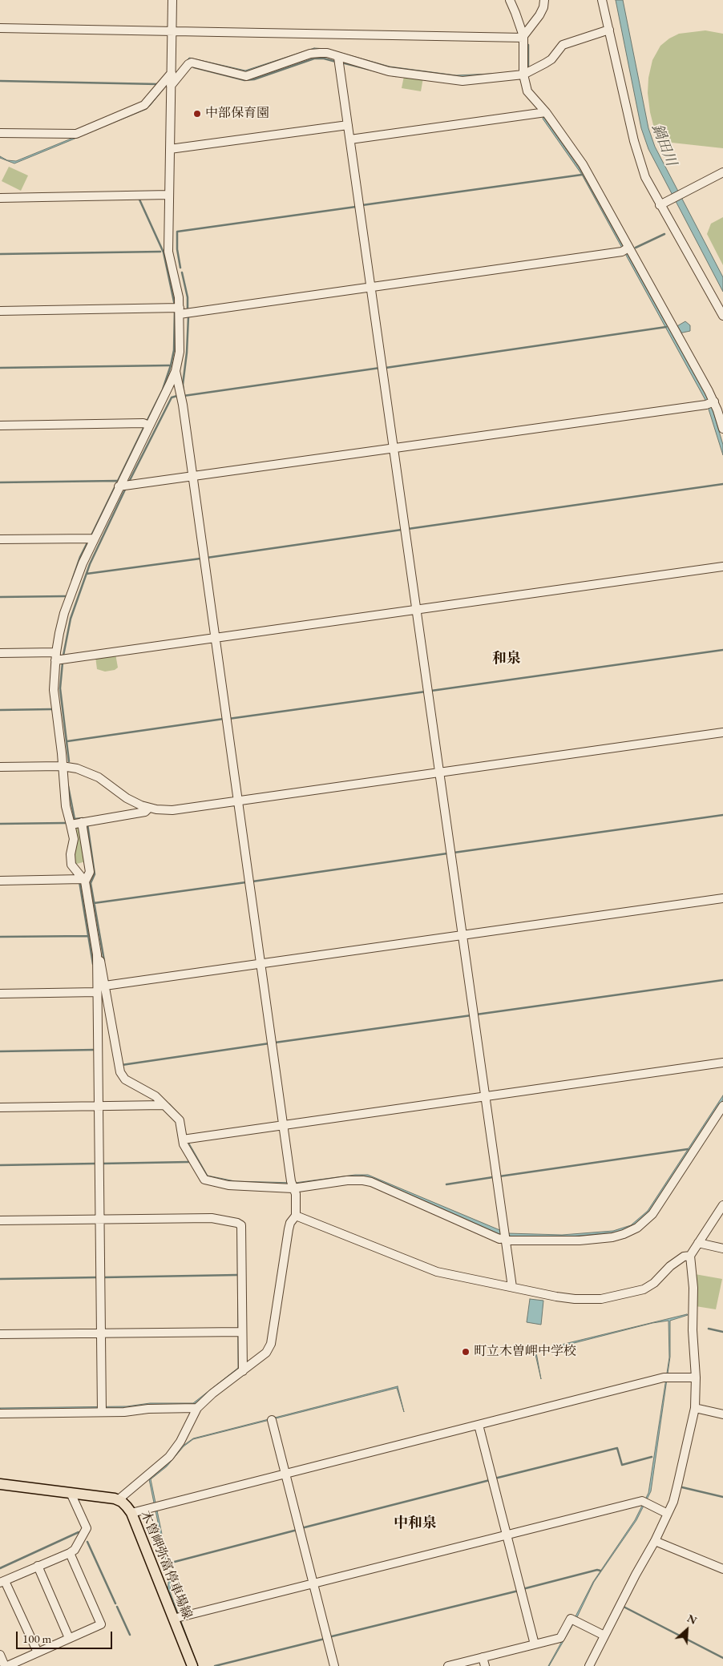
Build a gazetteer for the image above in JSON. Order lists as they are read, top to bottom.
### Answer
{
  "streets": {
    "main road": ["木曽岬弥富停車場線"]
  },
  "districts": ["和泉", "中和泉"],
  "water": ["鍋田川"],
  "places": ["中部保育園", "町立木曽岬中学校"],
  "scale_bar": "100 m",
  "north": "top right"
}
